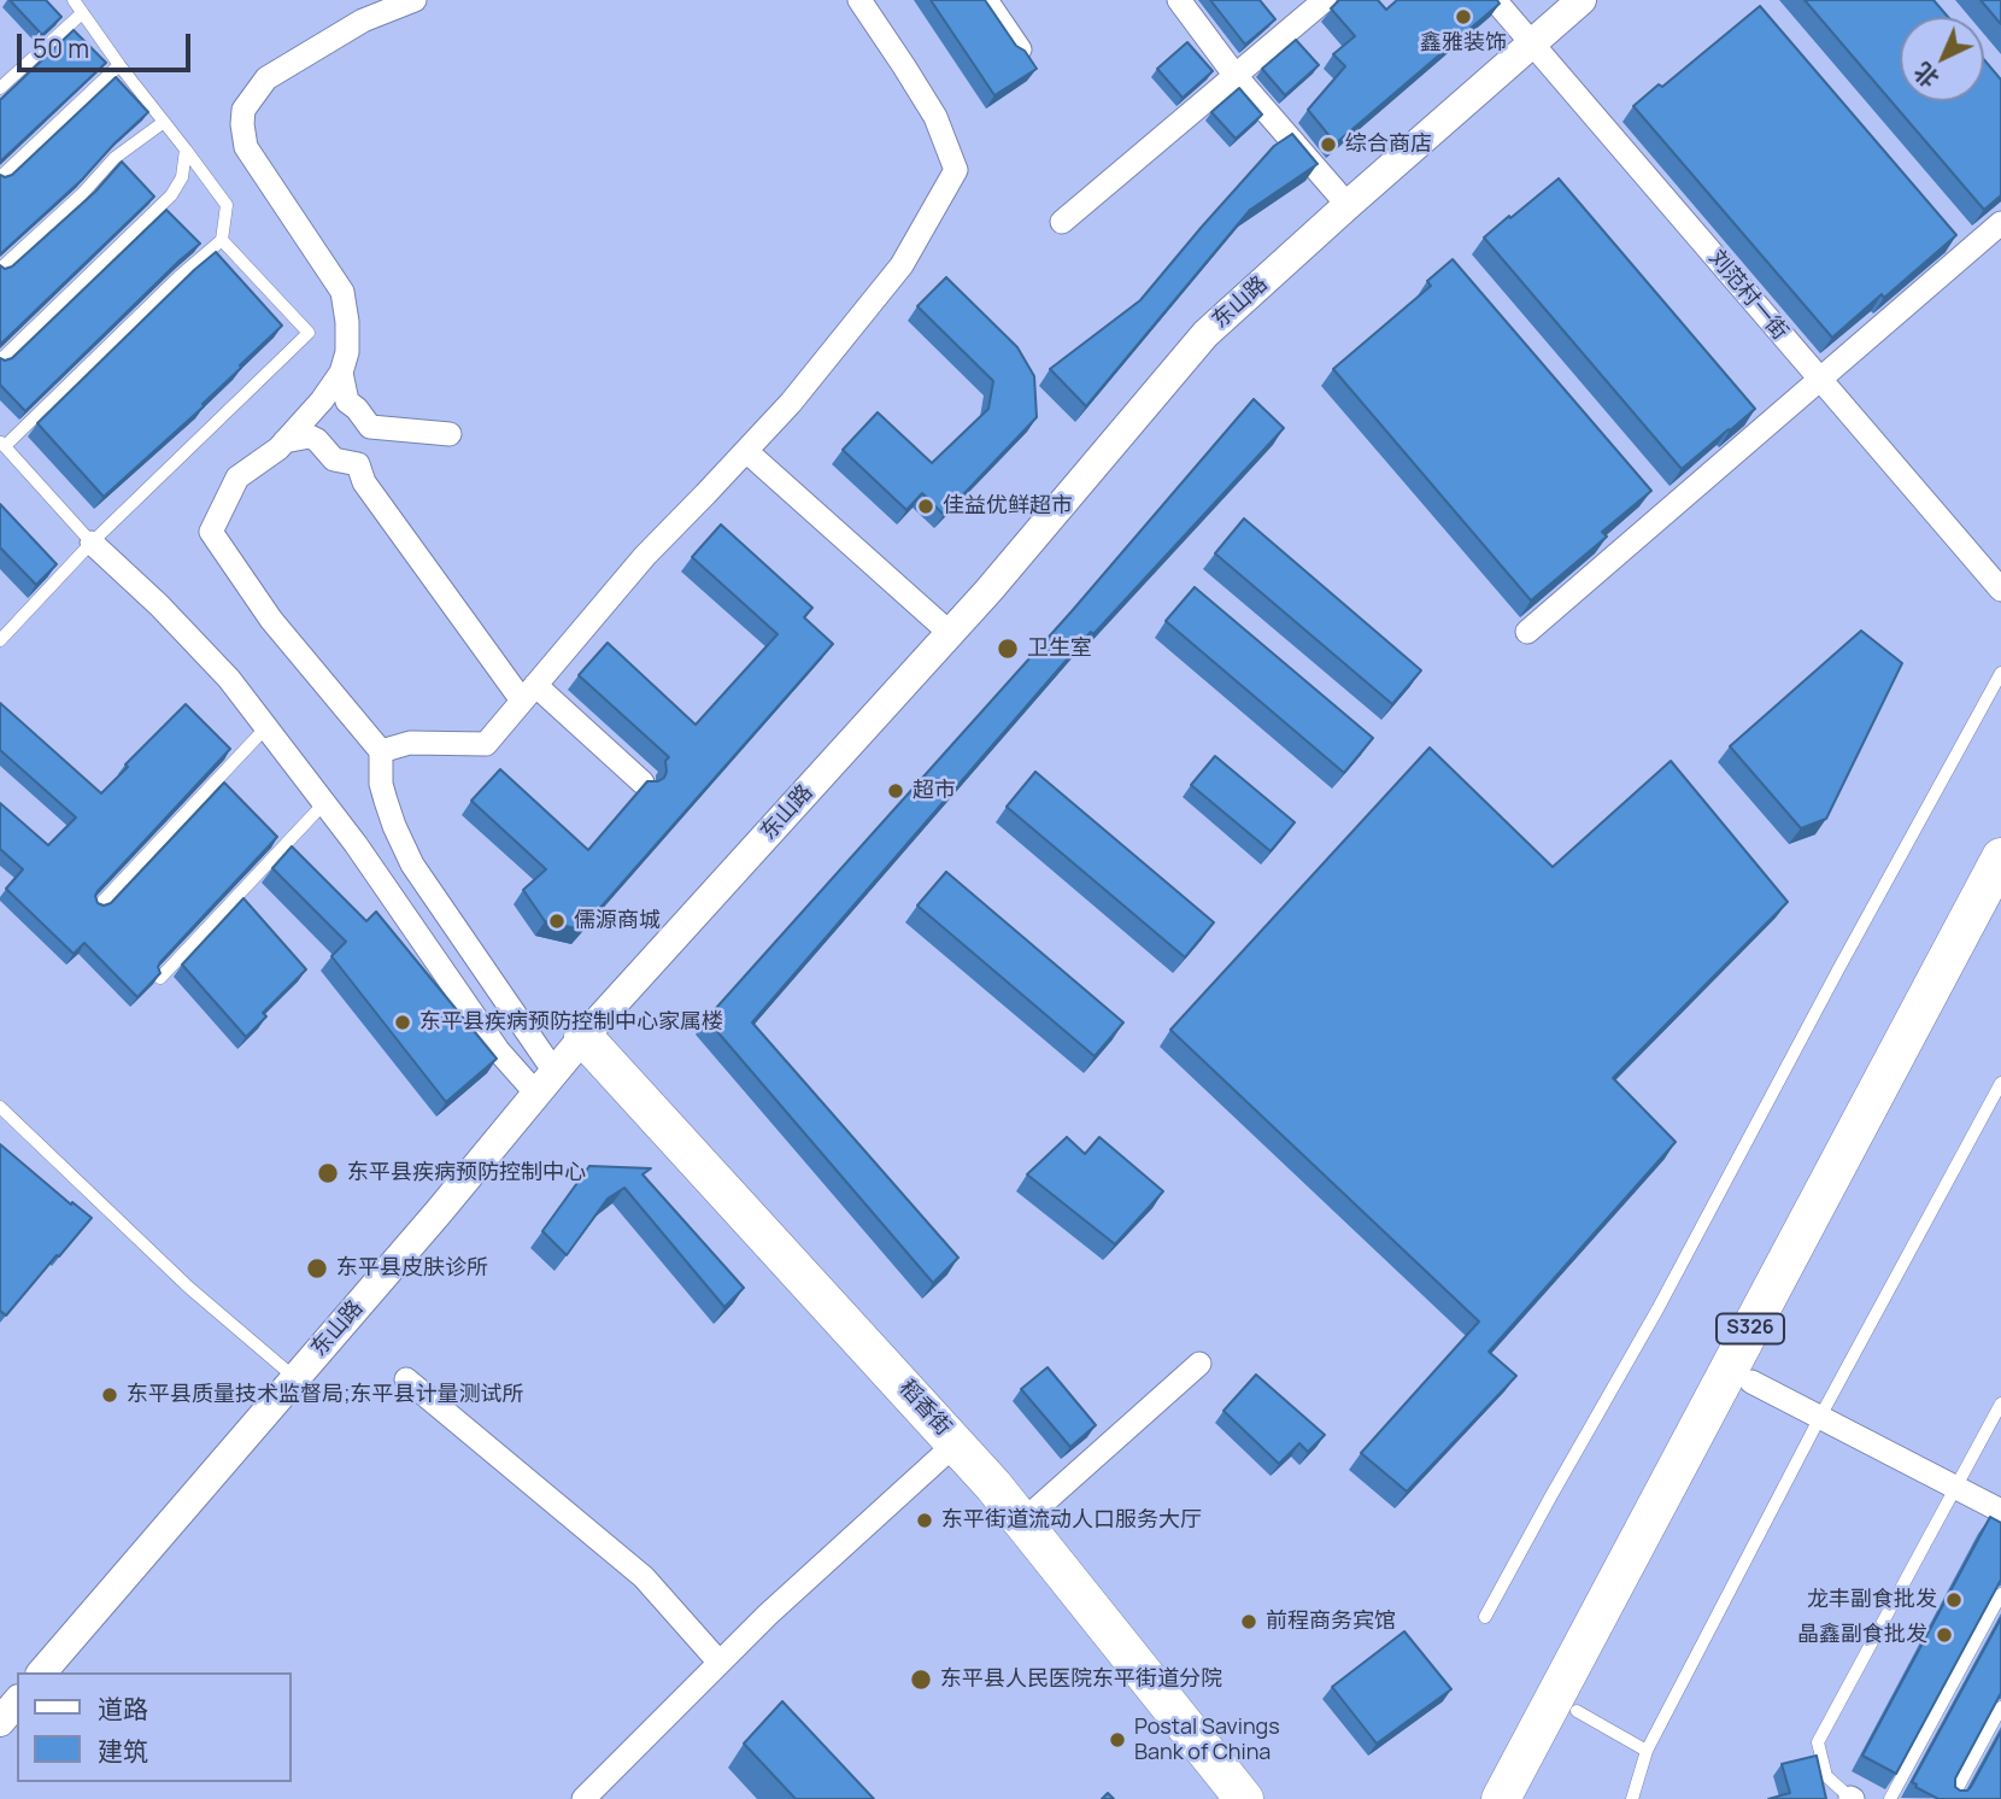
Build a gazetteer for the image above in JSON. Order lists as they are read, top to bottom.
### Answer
{
  "streets": {
    "main road": ["S326", "稻香街"],
    "street": ["刘范村一街", "东山路"]
  },
  "crossings": [
    ["刘范村一街", "东山路"],
    ["东山路", "稻香街"]
  ],
  "places": [
    "鑫雅装饰",
    "综合商店",
    "佳益优鲜超市",
    "卫生室",
    "超市",
    "儒源商城",
    "东平县疾病预防控制中心家属楼",
    "东平县疾病预防控制中心",
    "东平县皮肤诊所",
    "东平县质量技术监督局;东平县计量测试所",
    "东平街道流动人口服务大厅",
    "龙丰副食批发",
    "前程商务宾馆",
    "晶鑫副食批发",
    "东平县人民医院东平街道分院",
    "Postal Savings Bank of China"
  ],
  "legend": ["道路", "建筑"],
  "scale_bar": "50 m",
  "north": "bottom left"
}
